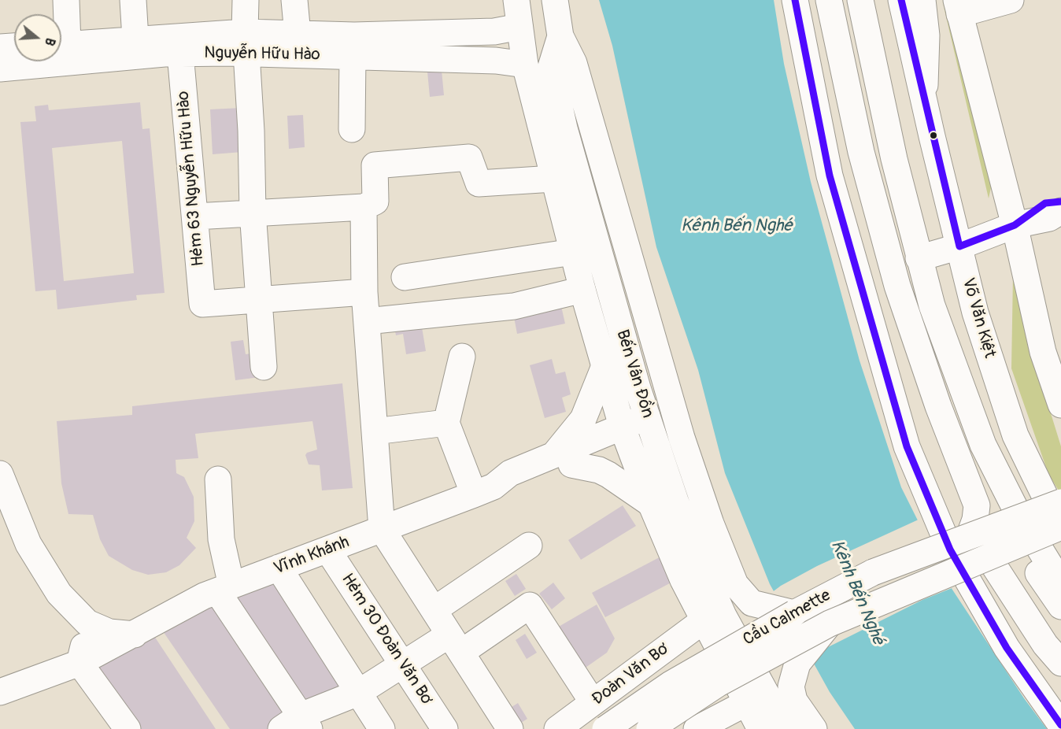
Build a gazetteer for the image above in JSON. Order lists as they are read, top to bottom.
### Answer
{
  "streets": {
    "main road": [
      "Nguyễn Hữu Hào",
      "Hẻm 63 Nguyễn Hữu Hào",
      "Võ Văn Kiệt",
      "Bến Vân Đồn",
      "Vĩnh Khánh",
      "Cầu Calmette",
      "Hẻm 30 Đoàn Văn Bơ",
      "Đoàn Văn Bơ"
    ]
  },
  "crossings": [
    ["Nguyễn Hữu Hào", "Hẻm 63 Nguyễn Hữu Hào"],
    ["Nguyễn Hữu Hào", "Bến Vân Đồn"],
    ["Bến Vân Đồn", "Vĩnh Khánh"],
    ["Bến Vân Đồn", "Đoàn Văn Bơ"],
    ["Vĩnh Khánh", "Hẻm 30 Đoàn Văn Bơ"]
  ],
  "water": ["Kênh Bến Nghé"],
  "north": "right"
}
